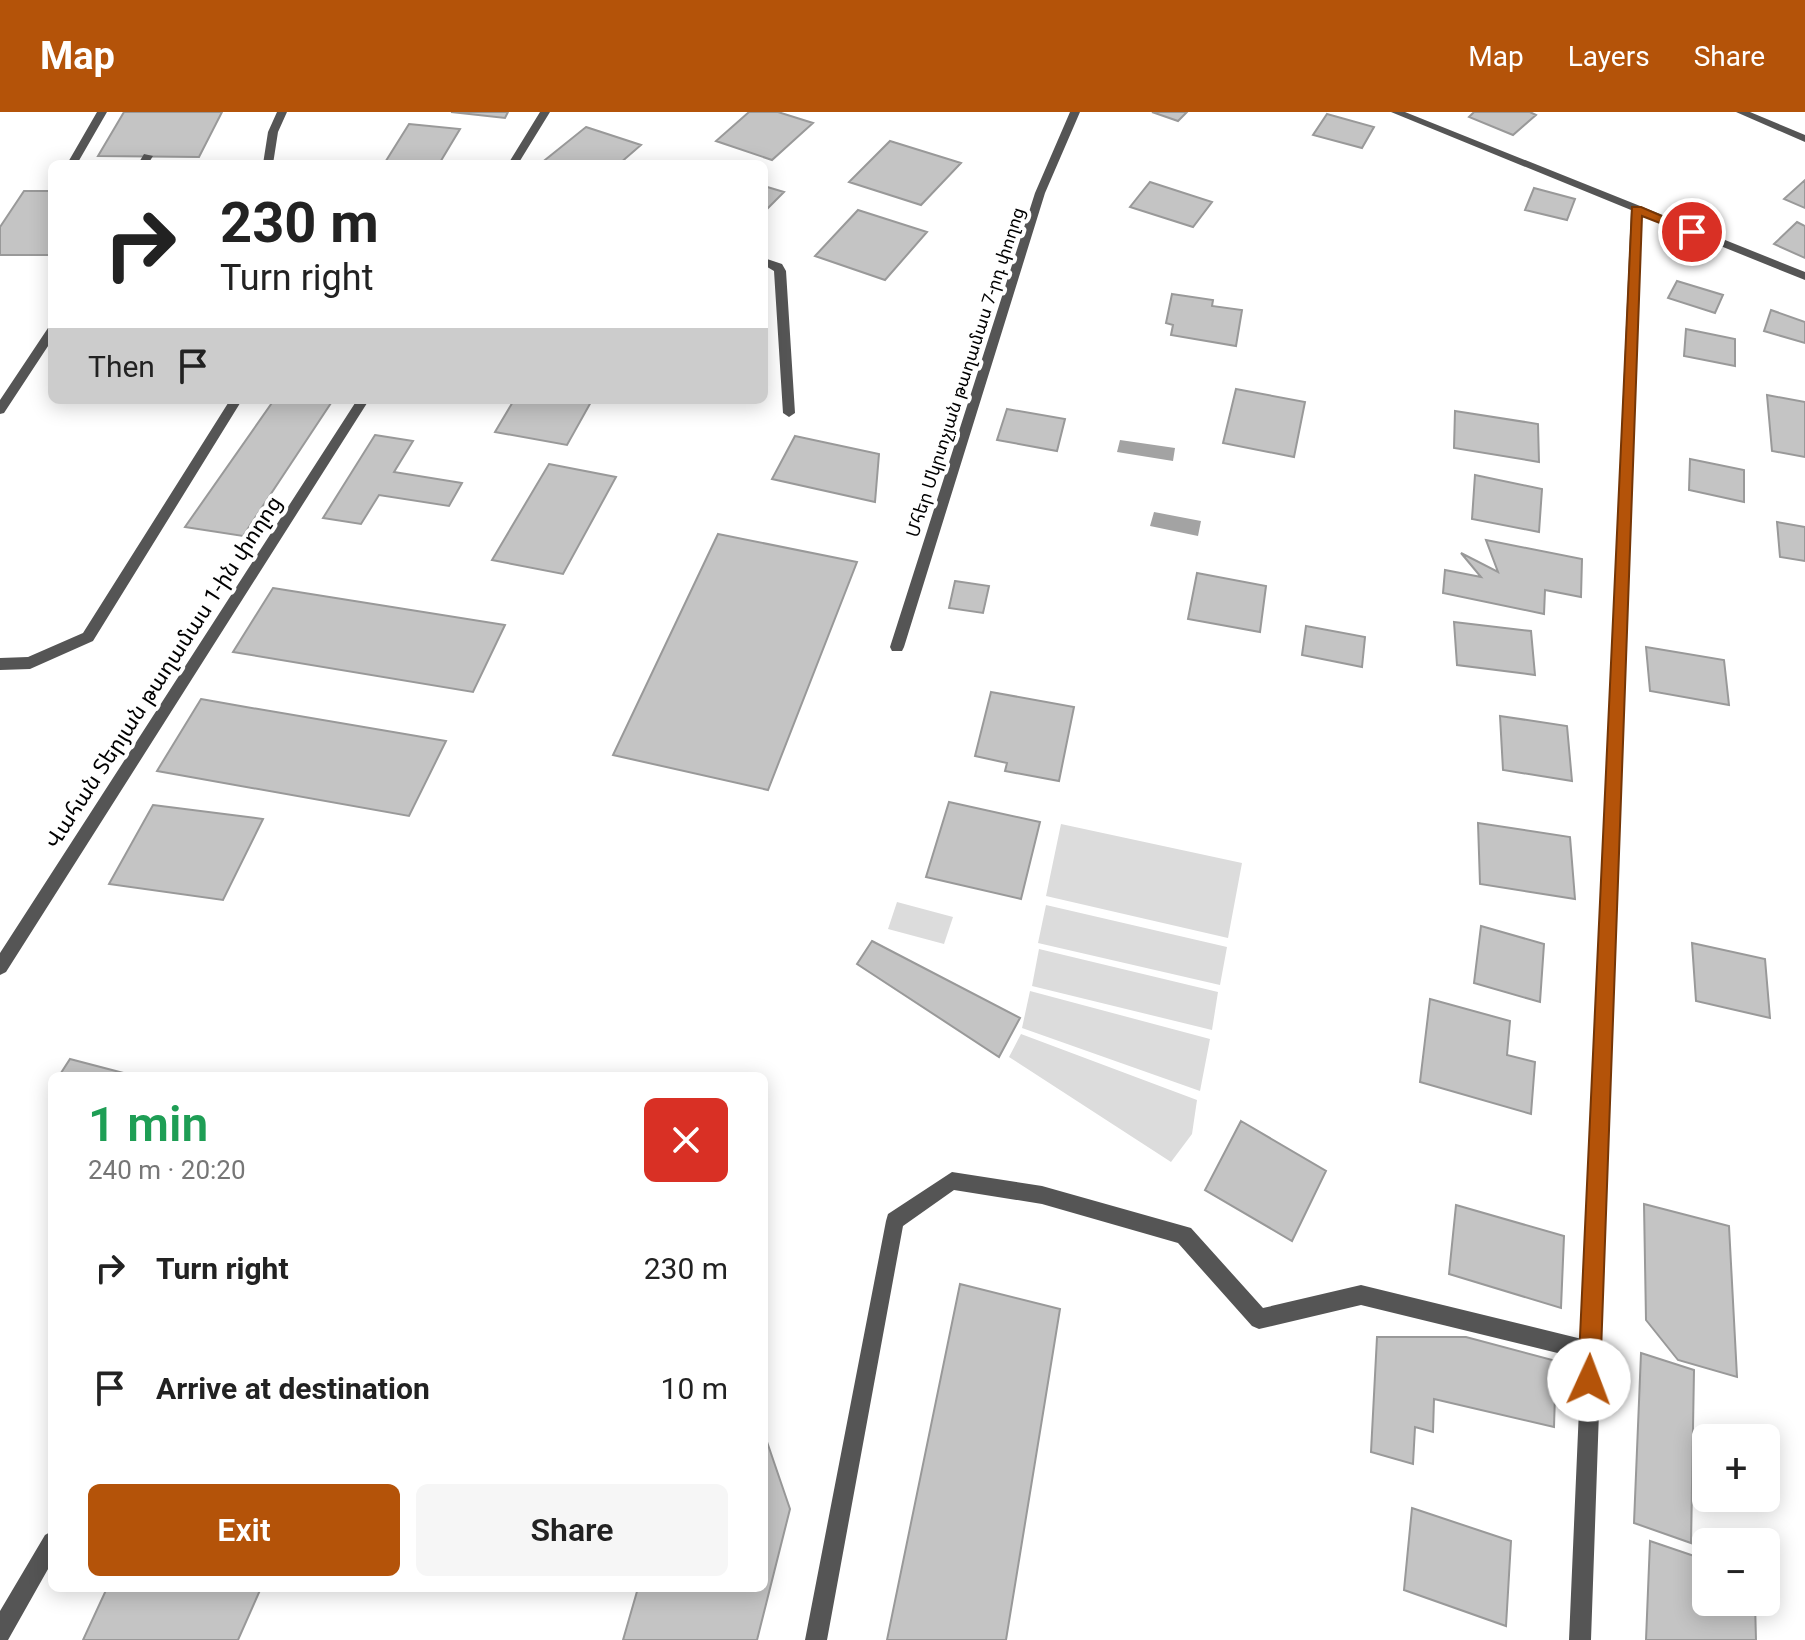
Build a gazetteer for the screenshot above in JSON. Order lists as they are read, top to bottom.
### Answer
{
  "streets": {
    "street": ["Մհեր Մկրտչյան թաղամաս 7-րդ փողոց", "Վահան Տերյան թաղամաս 1-ին փողոց"]
  },
  "page": {
    "header": "Map",
    "nav": ["Map", "Layers", "Share"],
    "turn": ["230 m", "Turn right"],
    "then": "Then",
    "heading": ["1 min", "240 m · 20:20"],
    "list": [
      {
        "name": "Turn right",
        "value": "230 m"
      },
      {
        "name": "Arrive at destination",
        "value": "10 m"
      }
    ],
    "map_buttons": ["+", "−"],
    "buttons": ["Exit", "Share"]
  }
}
